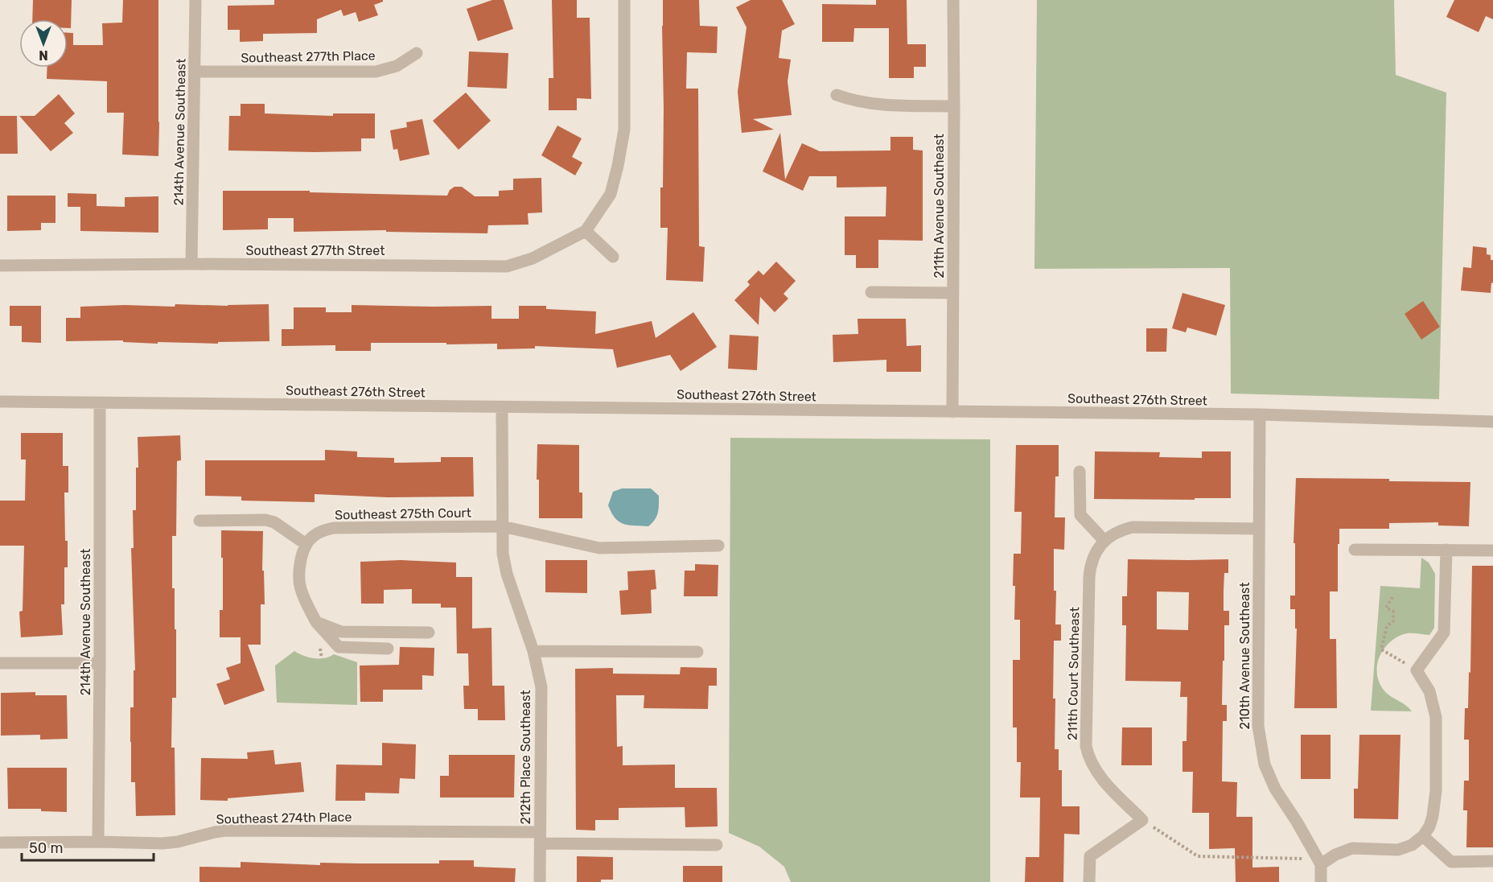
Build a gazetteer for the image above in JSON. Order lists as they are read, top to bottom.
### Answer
{
  "streets": {
    "street": [
      "Southeast 277th Place",
      "214th Avenue Southeast",
      "211th Avenue Southeast",
      "Southeast 277th Street",
      "Southeast 276th Street",
      "Southeast 275th Court",
      "210th Avenue Southeast",
      "211th Court Southeast",
      "212th Place Southeast",
      "Southeast 274th Place"
    ]
  },
  "crossings": [
    ["Southeast 277th Place", "214th Avenue Southeast"],
    ["214th Avenue Southeast", "Southeast 277th Street"],
    ["214th Avenue Southeast", "Southeast 276th Street"],
    ["214th Avenue Southeast", "Southeast 274th Place"],
    ["211th Avenue Southeast", "Southeast 276th Street"],
    ["Southeast 276th Street", "210th Avenue Southeast"],
    ["Southeast 276th Street", "212th Place Southeast"],
    ["Southeast 275th Court", "212th Place Southeast"],
    ["212th Place Southeast", "Southeast 274th Place"]
  ],
  "scale_bar": "50 m",
  "north": "bottom"
}
